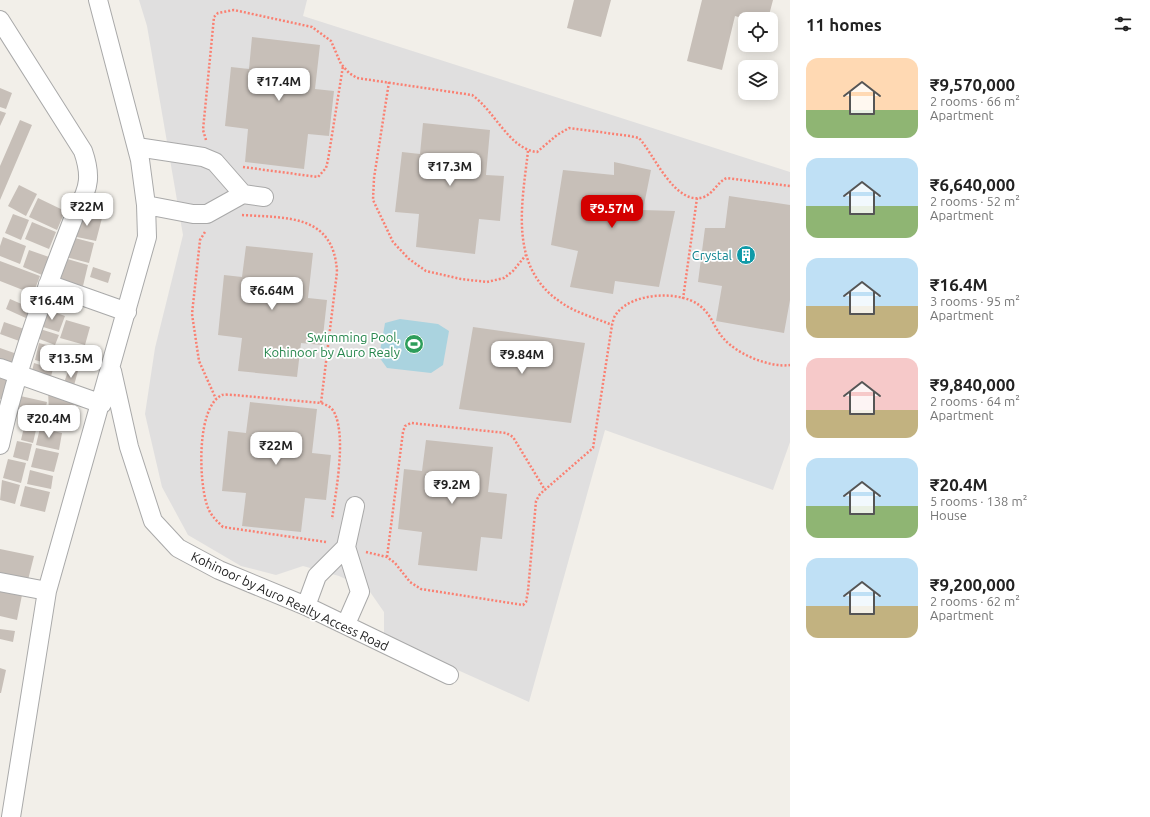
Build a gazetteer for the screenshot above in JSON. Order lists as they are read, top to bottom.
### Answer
{
  "streets": {
    "street": ["Kohinoor by Auro Realty Access Road"]
  },
  "places": {
    "building": ["Crystal"],
    "sports": ["Swimming Pool, Kohinoor by Auro Realy"]
  },
  "page": {
    "heading": "11 homes",
    "list": [
      {
        "name": "₹9,570,000",
        "note": "2 rooms · 66 m² · Apartment"
      },
      {
        "name": "₹6,640,000",
        "note": "2 rooms · 52 m² · Apartment"
      },
      {
        "name": "₹16.4M",
        "note": "3 rooms · 95 m² · Apartment"
      },
      {
        "name": "₹9,840,000",
        "note": "2 rooms · 64 m² · Apartment"
      },
      {
        "name": "₹20.4M",
        "note": "5 rooms · 138 m² · House"
      },
      {
        "name": "₹9,200,000",
        "note": "2 rooms · 62 m² · Apartment"
      }
    ],
    "price": [
      "₹17.4M",
      "₹17.3M",
      "₹22M",
      "₹9.57M",
      "₹6.64M",
      "₹16.4M",
      "₹9.84M",
      "₹13.5M",
      "₹20.4M",
      "₹22M",
      "₹9.2M"
    ]
  }
}
